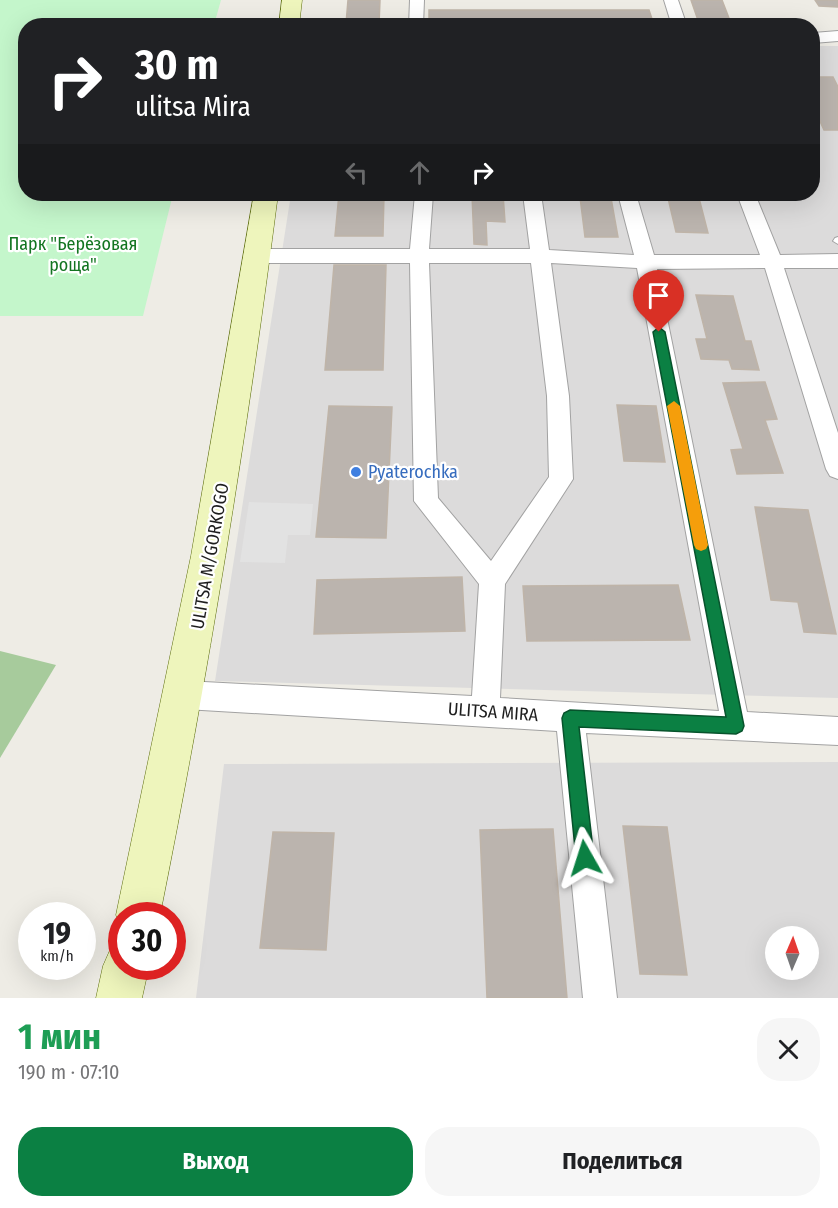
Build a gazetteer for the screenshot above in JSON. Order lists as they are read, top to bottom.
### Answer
{
  "streets": {
    "main road": ["ULITSA M/GORKOGO"],
    "street": ["ULITSA MIRA"]
  },
  "crossings": [
    ["ULITSA M/GORKOGO", "ULITSA MIRA"]
  ],
  "parks": ["Парк \"Берёзовая роща\""],
  "places": ["Pyaterochka"],
  "north": "top",
  "page": {
    "turn": ["30 m", "ulitsa Mira"],
    "speed": "19 km/h",
    "limit": "30",
    "heading": ["1 мин", "190 m · 07:10"],
    "buttons": ["Выход", "Поделиться"]
  }
}
